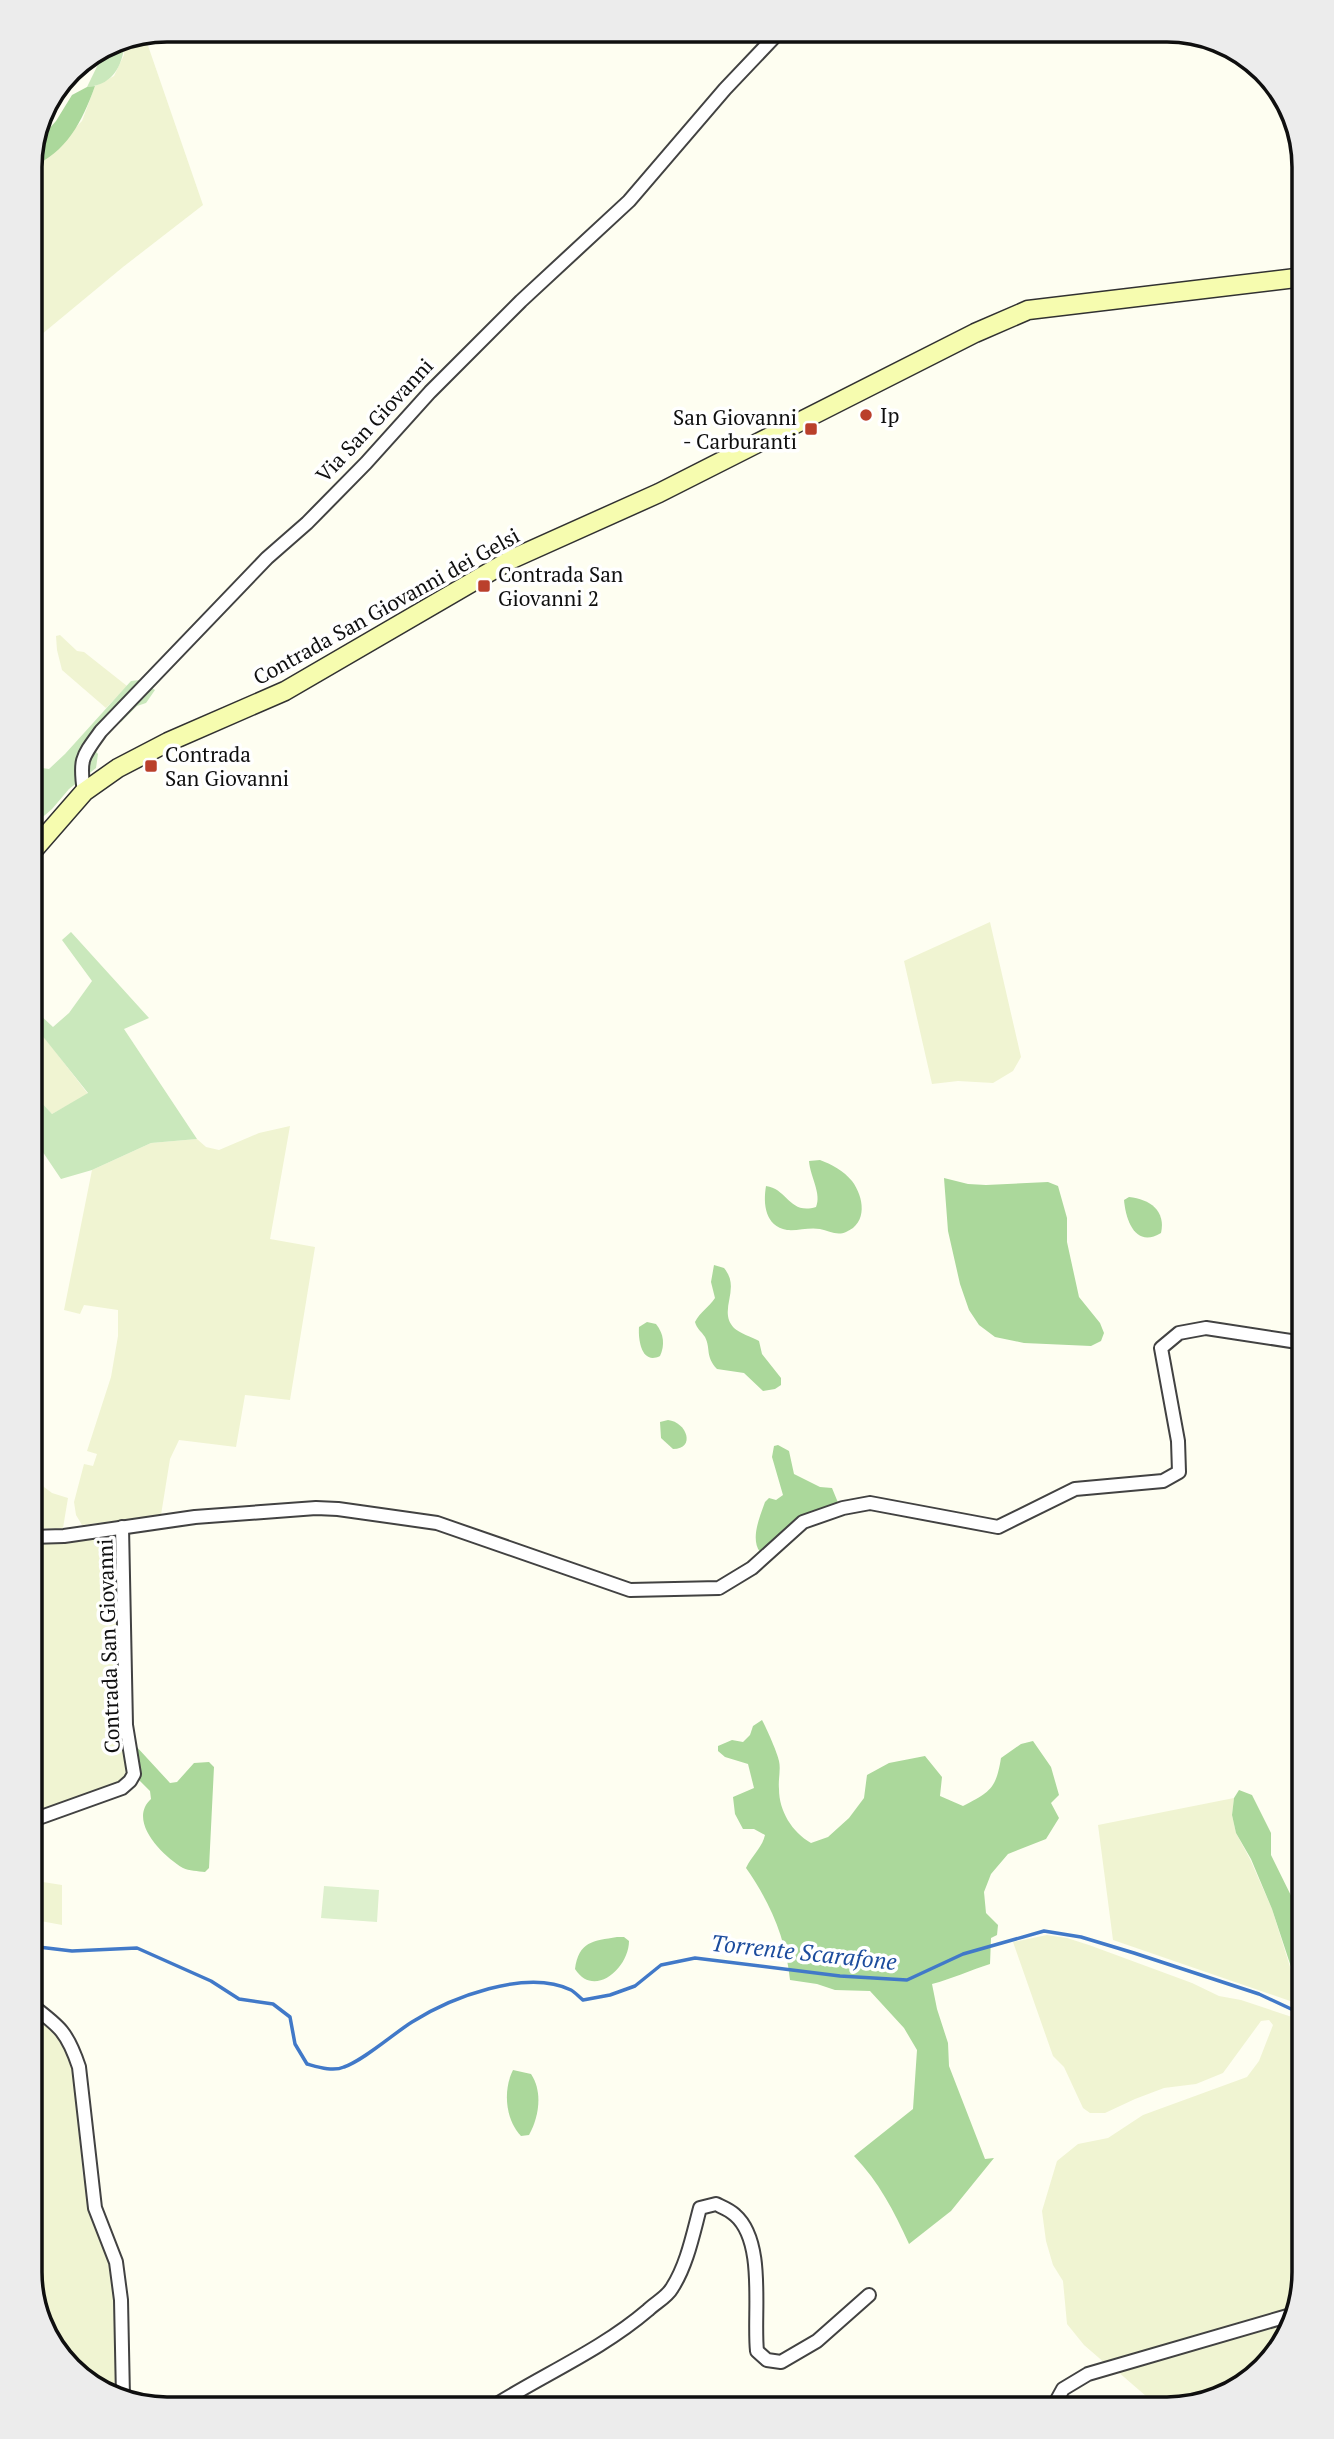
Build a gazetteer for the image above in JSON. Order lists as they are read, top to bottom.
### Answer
{
  "streets": {
    "main road": ["Contrada San Giovanni dei Gelsi"],
    "street": ["Via San Giovanni", "Contrada San Giovanni"]
  },
  "crossings": [
    ["Via San Giovanni", "Contrada San Giovanni dei Gelsi"]
  ],
  "water": ["Torrente Scarafone"],
  "places": {
    "other": ["Ip"],
    "transit": ["San Giovanni - Carburanti", "Contrada San Giovanni 2", "Contrada San Giovanni"]
  }
}
